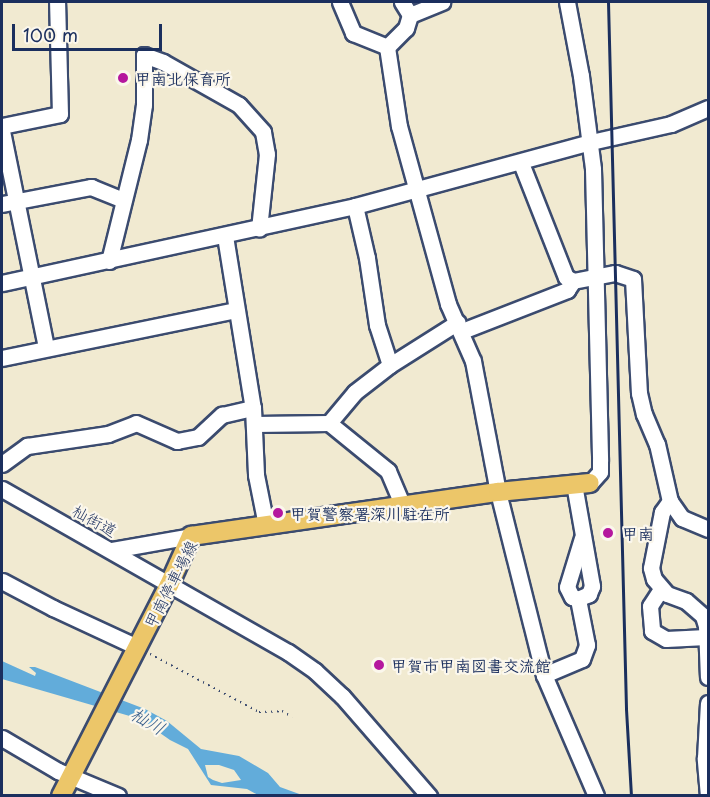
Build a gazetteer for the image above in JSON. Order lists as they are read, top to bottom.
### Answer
{
  "streets": {
    "main road": ["甲南停車場線"],
    "street": ["杣街道"]
  },
  "crossings": [
    ["杣街道", "甲南停車場線"]
  ],
  "water": ["杣川"],
  "places": [
    "甲南北保育所",
    "甲賀警察署深川駐在所",
    "甲南",
    "甲賀市甲南図書交流館"
  ],
  "scale_bar": "100 m"
}
